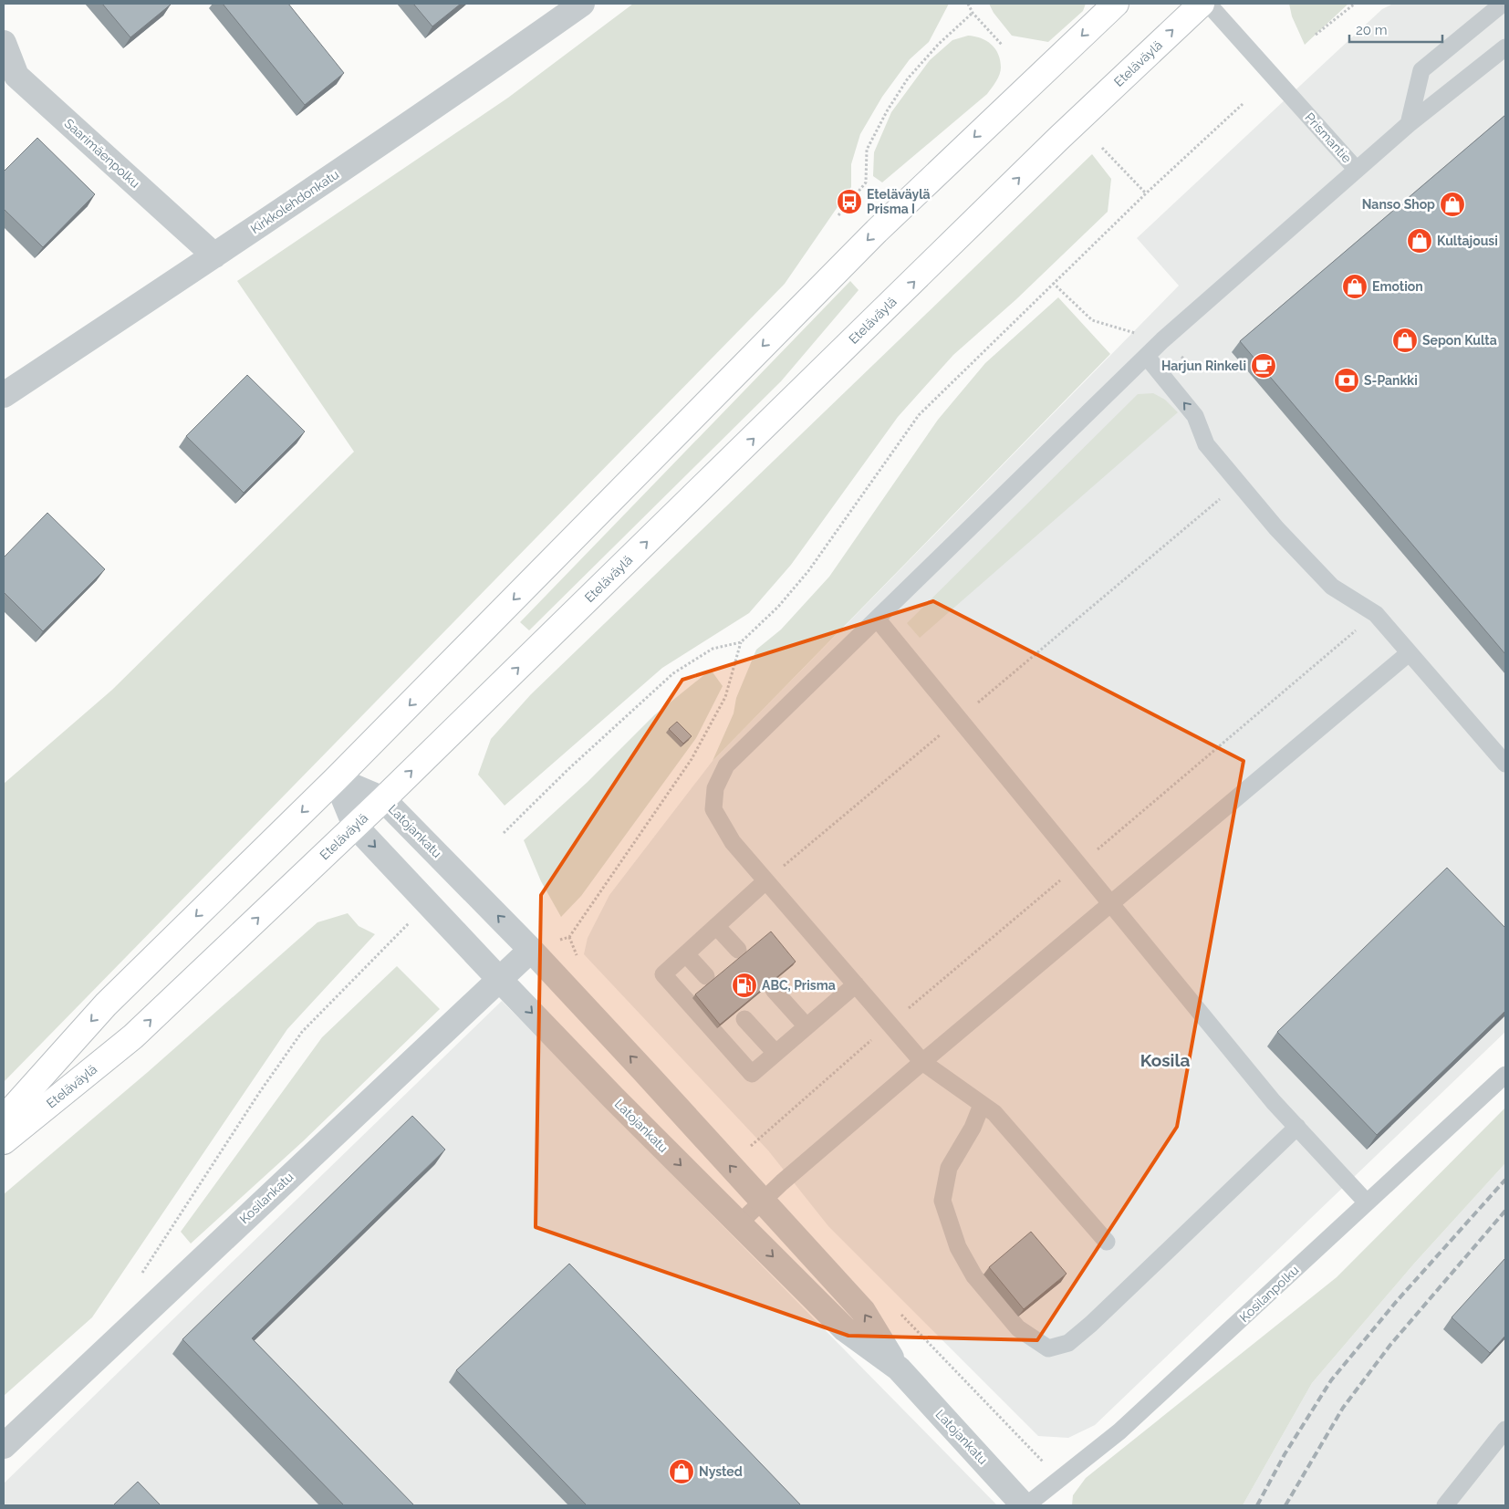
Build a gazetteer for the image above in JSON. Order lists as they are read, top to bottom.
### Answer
{
  "streets": {
    "highway": ["Eteläväylä"],
    "street": [
      "Saarimäenpolku",
      "Kirkkolehdonkatu",
      "Latojankatu",
      "Kosilankatu"
    ],
    "lane": ["Prismantie", "Kosilanpolku"]
  },
  "crossings": [
    ["Eteläväylä", "Latojankatu"],
    ["Saarimäenpolku", "Kirkkolehdonkatu"],
    ["Latojankatu", "Kosilankatu"],
    ["Latojankatu", "Kosilanpolku"]
  ],
  "districts": ["Kosila"],
  "places": {
    "bus stop": ["Eteläväylä Prisma I"],
    "shop": [
      "Nanso Shop",
      "Kultajousi",
      "Emotion",
      "Sepon Kulta",
      "Nysted"
    ],
    "cafe": ["Harjun Rinkeli"],
    "bank": ["S-Pankki"],
    "fuel station": ["ABC, Prisma"]
  },
  "scale_bar": "20 m"
}
